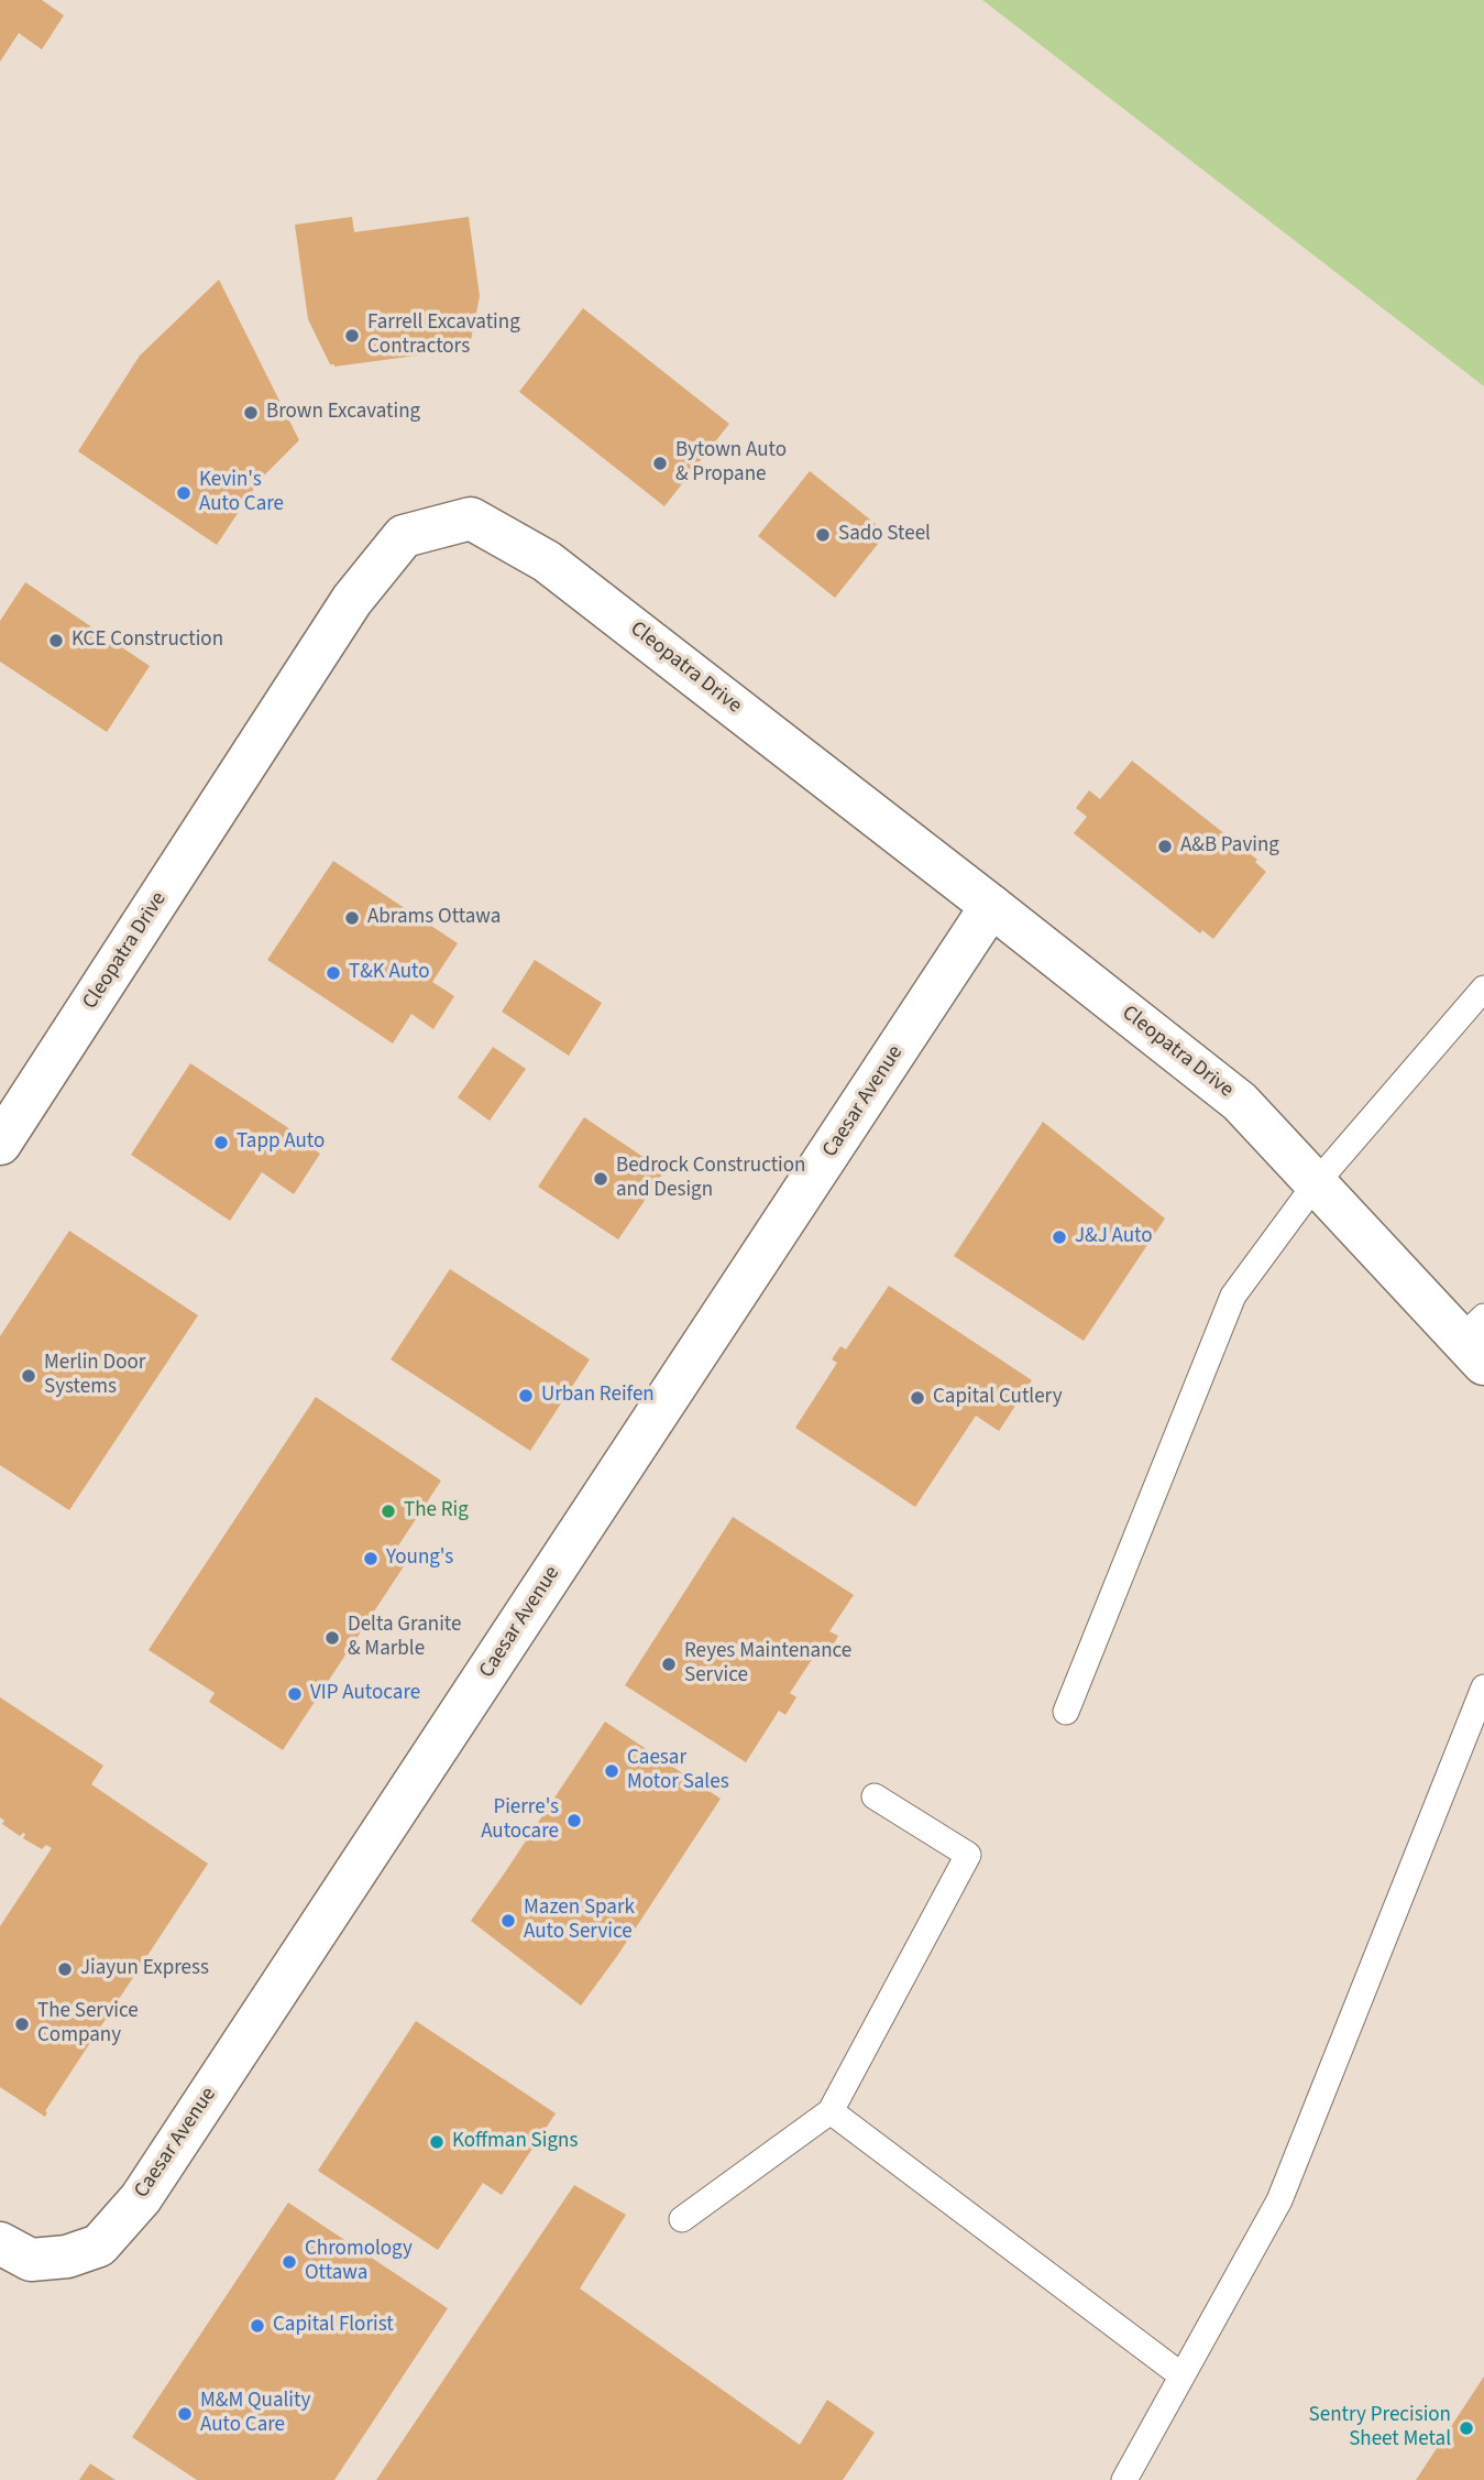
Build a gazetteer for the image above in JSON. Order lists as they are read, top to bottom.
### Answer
{
  "streets": {
    "street": ["Cleopatra Drive", "Caesar Avenue"]
  },
  "crossings": [
    ["Cleopatra Drive", "Caesar Avenue"]
  ],
  "places": [
    "Farrell Excavating Contractors",
    "Brown Excavating",
    "Bytown Auto & Propane",
    "Kevin's Auto Care",
    "Sado Steel",
    "KCE Construction",
    "A&B Paving",
    "Abrams Ottawa",
    "T&K Auto",
    "Tapp Auto",
    "Bedrock Construction and Design",
    "J&J Auto",
    "Merlin Door Systems",
    "Urban Reifen",
    "Capital Cutlery",
    "The Rig",
    "Young's",
    "Delta Granite & Marble",
    "Reyes Maintenance Service",
    "VIP Autocare",
    "Caesar Motor Sales",
    "Pierre's Autocare",
    "Mazen Spark Auto Service",
    "Jiayun Express",
    "The Service Company",
    "Koffman Signs",
    "Chromology Ottawa",
    "Capital Florist",
    "M&M Quality Auto Care",
    "Sentry Precision Sheet Metal"
  ]
}
